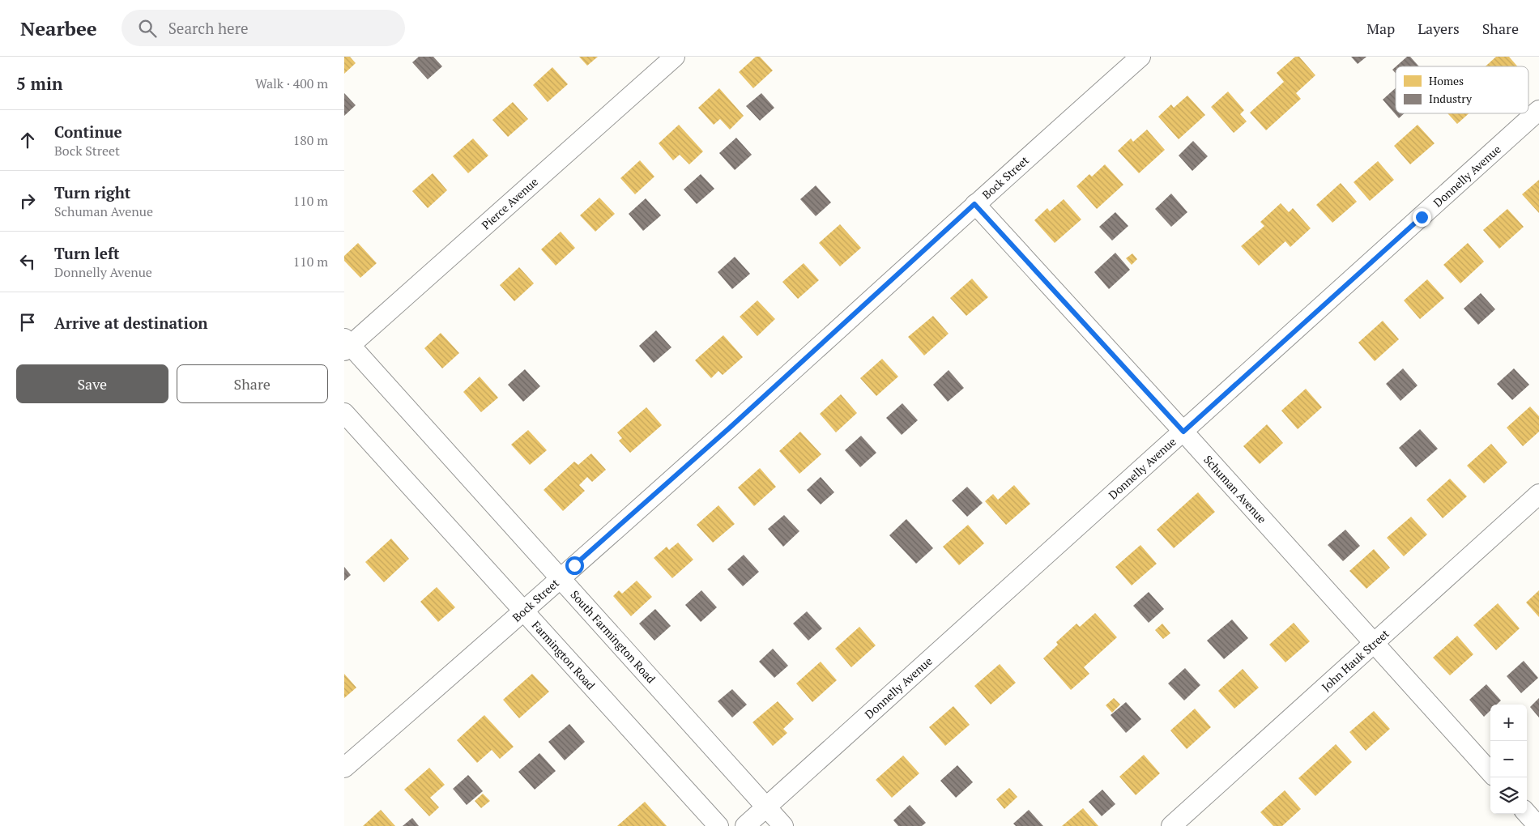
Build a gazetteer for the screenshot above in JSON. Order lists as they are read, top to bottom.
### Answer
{
  "streets": {
    "street": [
      "Donnelly Avenue",
      "Bock Street",
      "Pierce Avenue",
      "Schuman Avenue",
      "South Farmington Road",
      "Farmington Road",
      "John Hauk Street"
    ]
  },
  "crossings": [
    ["Donnelly Avenue", "Schuman Avenue"],
    ["Donnelly Avenue", "South Farmington Road"],
    ["Bock Street", "Schuman Avenue"],
    ["Bock Street", "South Farmington Road"],
    ["Bock Street", "Farmington Road"],
    ["Pierce Avenue", "South Farmington Road"],
    ["Schuman Avenue", "John Hauk Street"]
  ],
  "legend": ["Homes", "Industry"],
  "page": {
    "header": "Nearbee",
    "search": "Search here",
    "nav": ["Map", "Layers", "Share"],
    "heading": ["5 min", "Walk · 400 m"],
    "list": [
      ["Continue", "Bock Street", "180 m"],
      ["Turn right", "Schuman Avenue", "110 m"],
      ["Turn left", "Donnelly Avenue", "110 m"],
      "Arrive at destination"
    ],
    "buttons": ["Save", "Share"],
    "map_buttons": ["+", "−"]
  }
}
